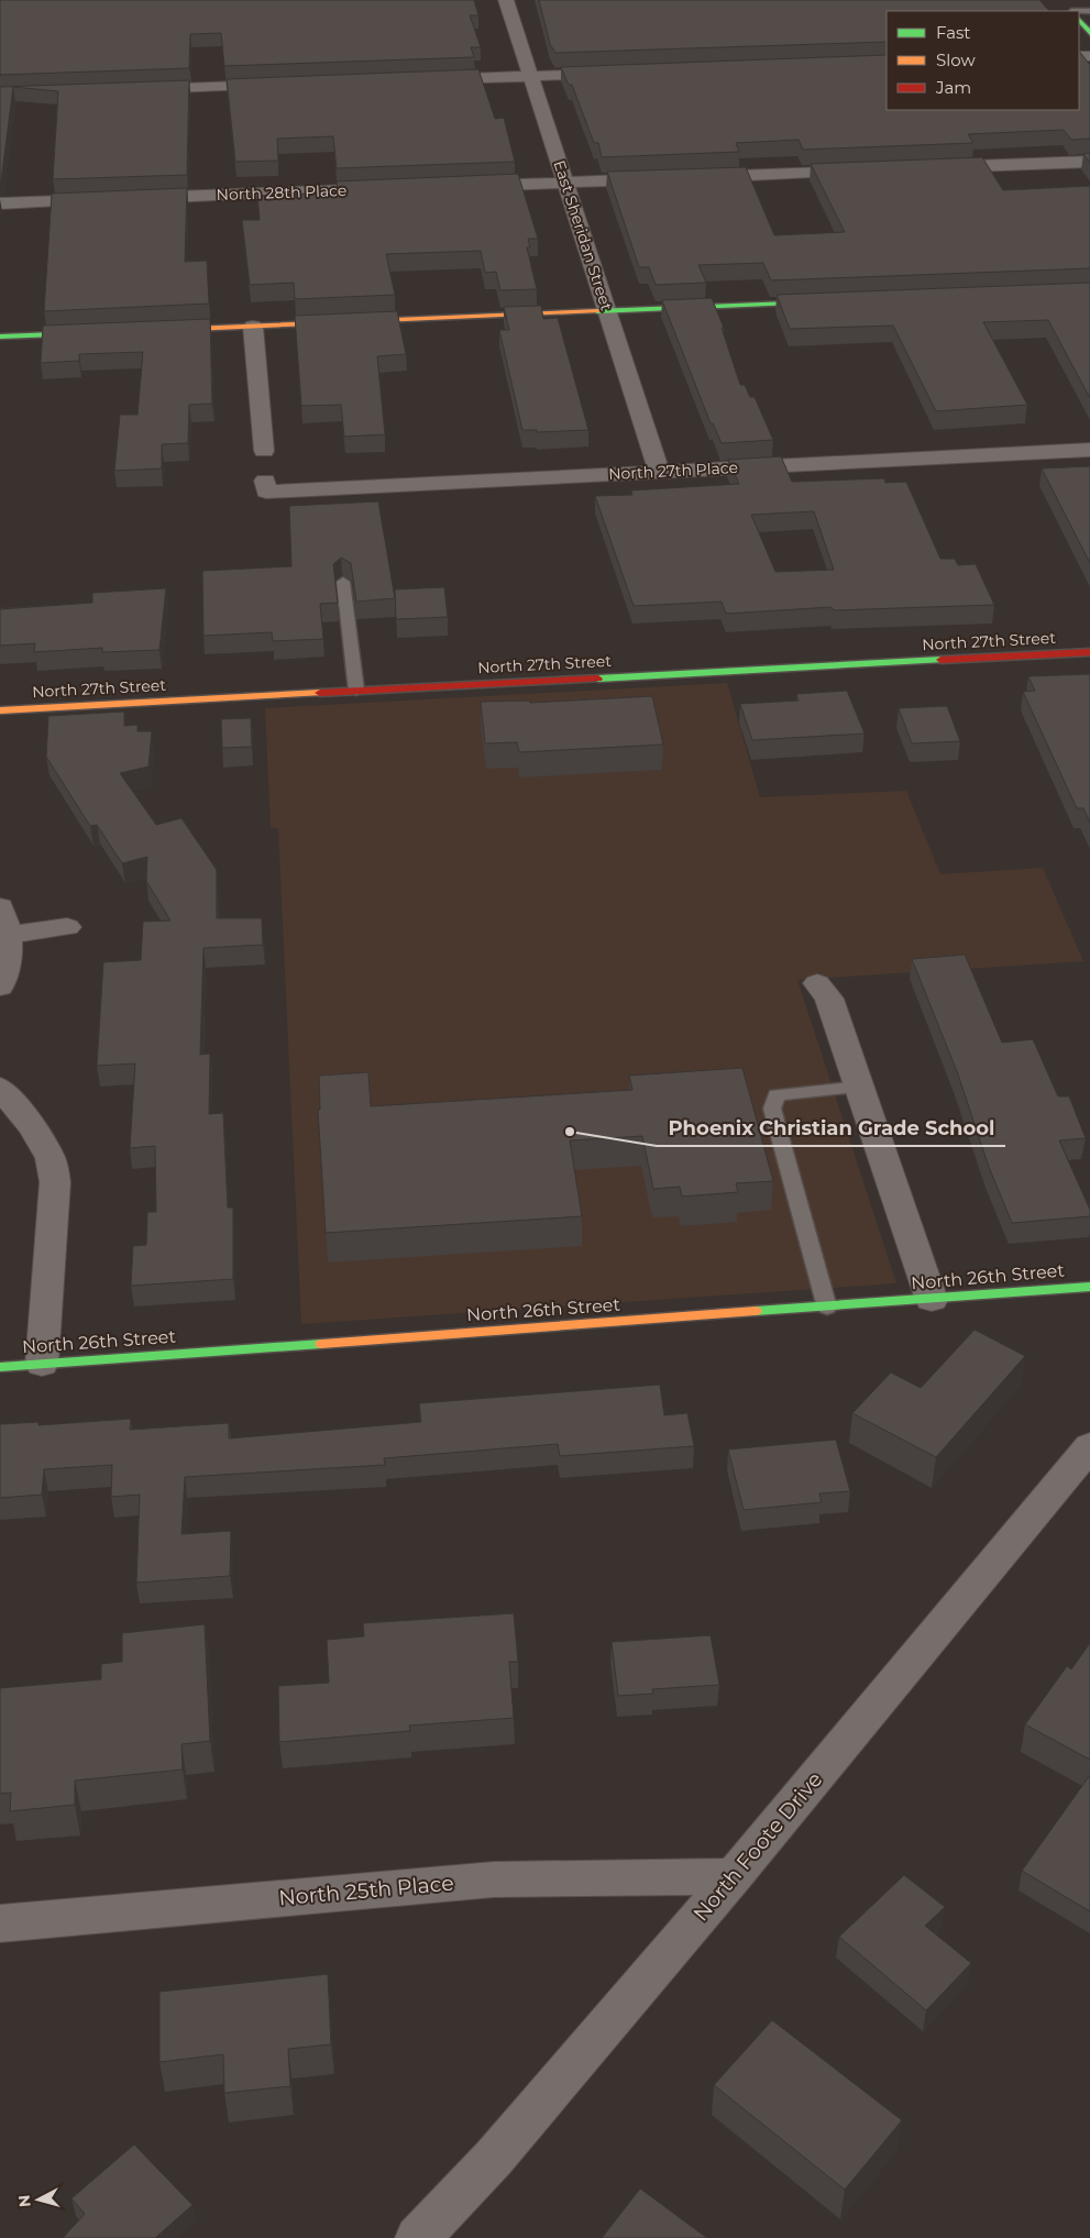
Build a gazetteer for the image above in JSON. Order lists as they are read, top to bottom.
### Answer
{
  "streets": {
    "street": [
      "North 28th Place",
      "East Sheridan Street",
      "North 27th Place",
      "North 27th Street",
      "North 26th Street",
      "North Foote Drive",
      "North 25th Place"
    ]
  },
  "crossings": [
    ["East Sheridan Street", "North 27th Place"],
    ["North Foote Drive", "North 25th Place"]
  ],
  "places": ["Phoenix Christian Grade School"],
  "legend": ["Fast", "Slow", "Jam"],
  "north": "left"
}
